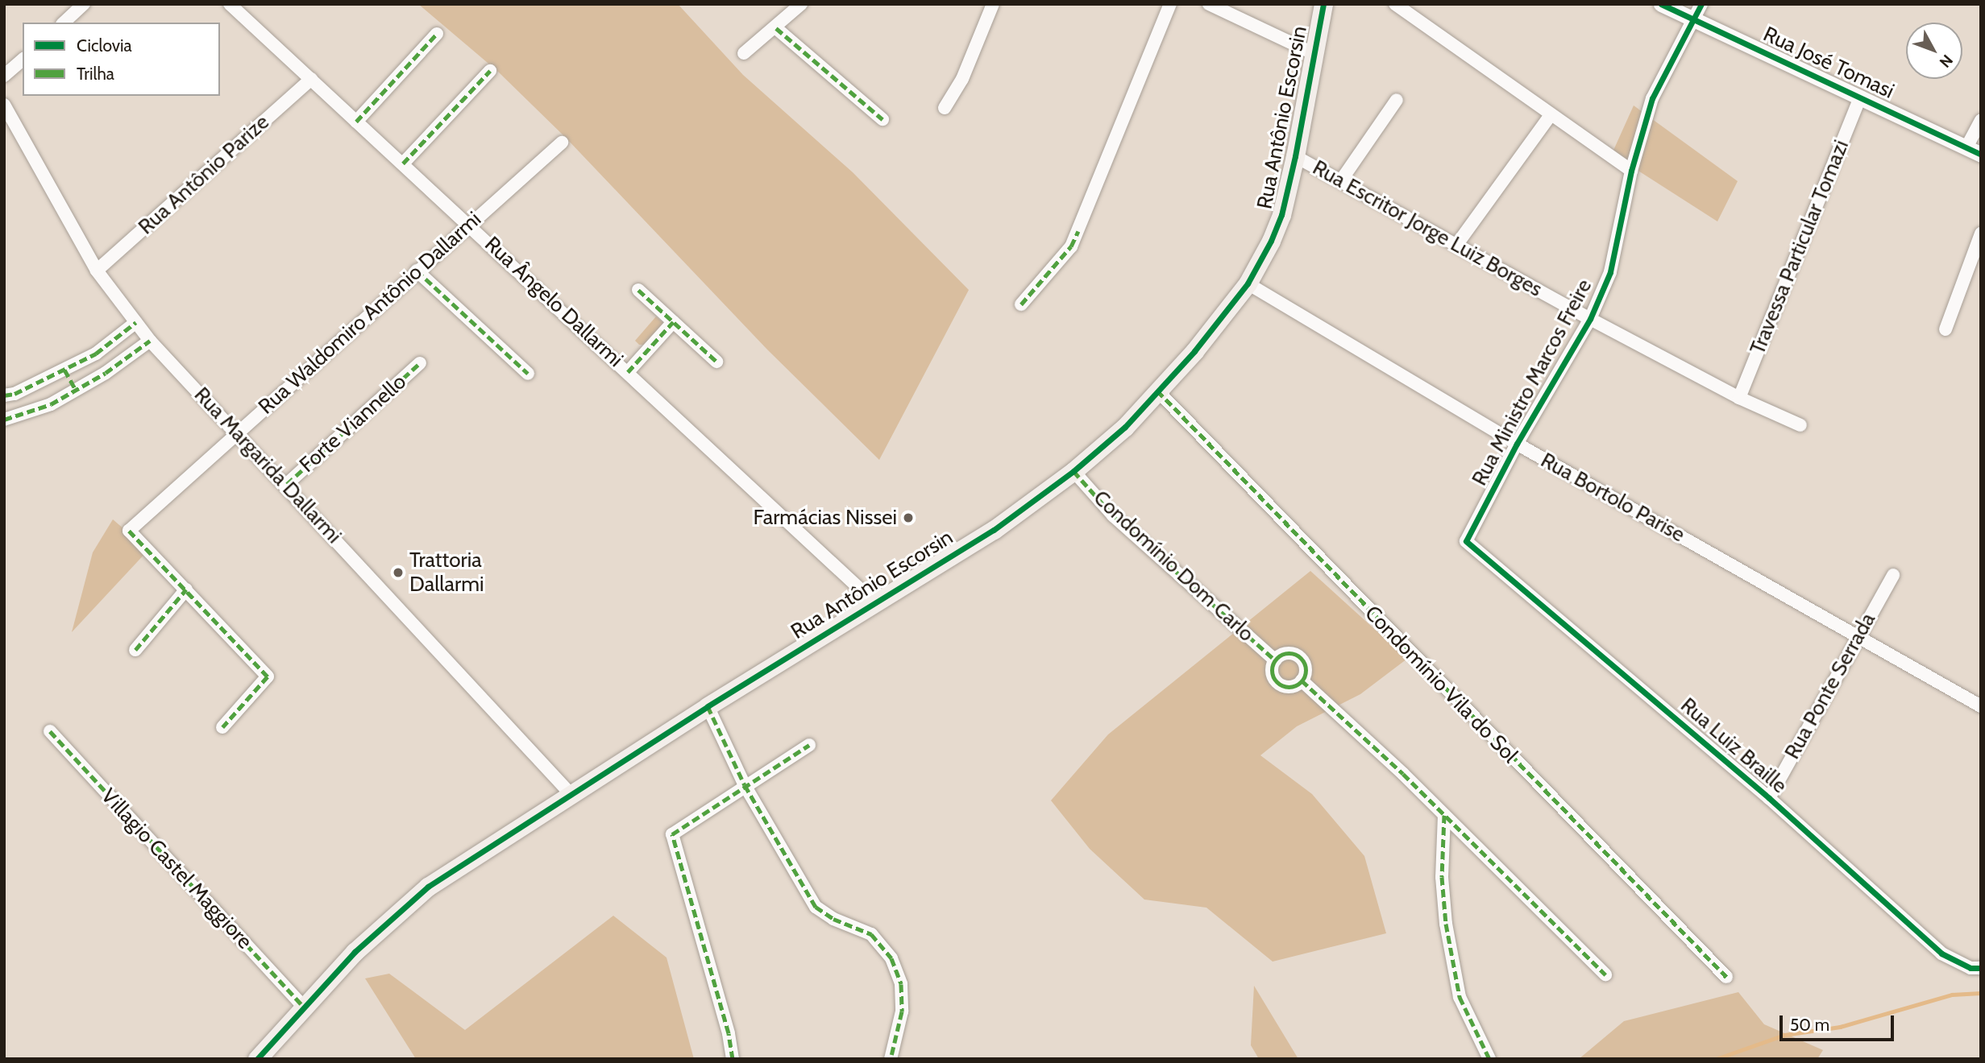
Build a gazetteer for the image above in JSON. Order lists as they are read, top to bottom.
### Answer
{
  "streets": {
    "main road": ["Rua Antônio Escorsin"],
    "street": [
      "Rua José Tomasi",
      "Rua Antônio Parize",
      "Rua Escritor Jorge Luiz Borges",
      "Travessa Particular Tomazi",
      "Rua Ângelo Dallarmi",
      "Rua Waldomiro Antônio Dallarmi",
      "Rua Ministro Marcos Freire",
      "Forte Viannello",
      "Rua Margarida Dallarmi",
      "Rua Bortolo Parise",
      "Condomínio Dom Carlo",
      "Condomínio Vila do Sol",
      "Rua Ponte Serrada",
      "Rua Luiz Braille",
      "Villagio Castel Maggiore"
    ]
  },
  "crossings": [
    ["Rua José Tomasi", "Travessa Particular Tomazi"],
    ["Rua José Tomasi", "Rua Ministro Marcos Freire"],
    ["Rua Antônio Escorsin", "Rua Escritor Jorge Luiz Borges"],
    ["Rua Antônio Escorsin", "Rua Ângelo Dallarmi"],
    ["Rua Antônio Escorsin", "Rua Margarida Dallarmi"],
    ["Rua Antônio Escorsin", "Rua Bortolo Parise"],
    ["Rua Antônio Escorsin", "Condomínio Dom Carlo"],
    ["Rua Antônio Escorsin", "Condomínio Vila do Sol"],
    ["Rua Antônio Escorsin", "Villagio Castel Maggiore"],
    ["Rua Antônio Parize", "Rua Ângelo Dallarmi"],
    ["Rua Antônio Parize", "Rua Margarida Dallarmi"],
    ["Rua Escritor Jorge Luiz Borges", "Travessa Particular Tomazi"],
    ["Rua Escritor Jorge Luiz Borges", "Rua Ministro Marcos Freire"],
    ["Rua Ângelo Dallarmi", "Rua Waldomiro Antônio Dallarmi"],
    ["Rua Waldomiro Antônio Dallarmi", "Rua Margarida Dallarmi"],
    ["Rua Ministro Marcos Freire", "Rua Bortolo Parise"],
    ["Rua Ministro Marcos Freire", "Rua Luiz Braille"],
    ["Forte Viannello", "Rua Margarida Dallarmi"],
    ["Rua Bortolo Parise", "Rua Ponte Serrada"],
    ["Rua Ponte Serrada", "Rua Luiz Braille"]
  ],
  "places": ["Farmácias Nissei", "Trattoria Dallarmi"],
  "legend": ["Ciclovia", "Trilha"],
  "scale_bar": "50 m",
  "north": "bottom right"
}
